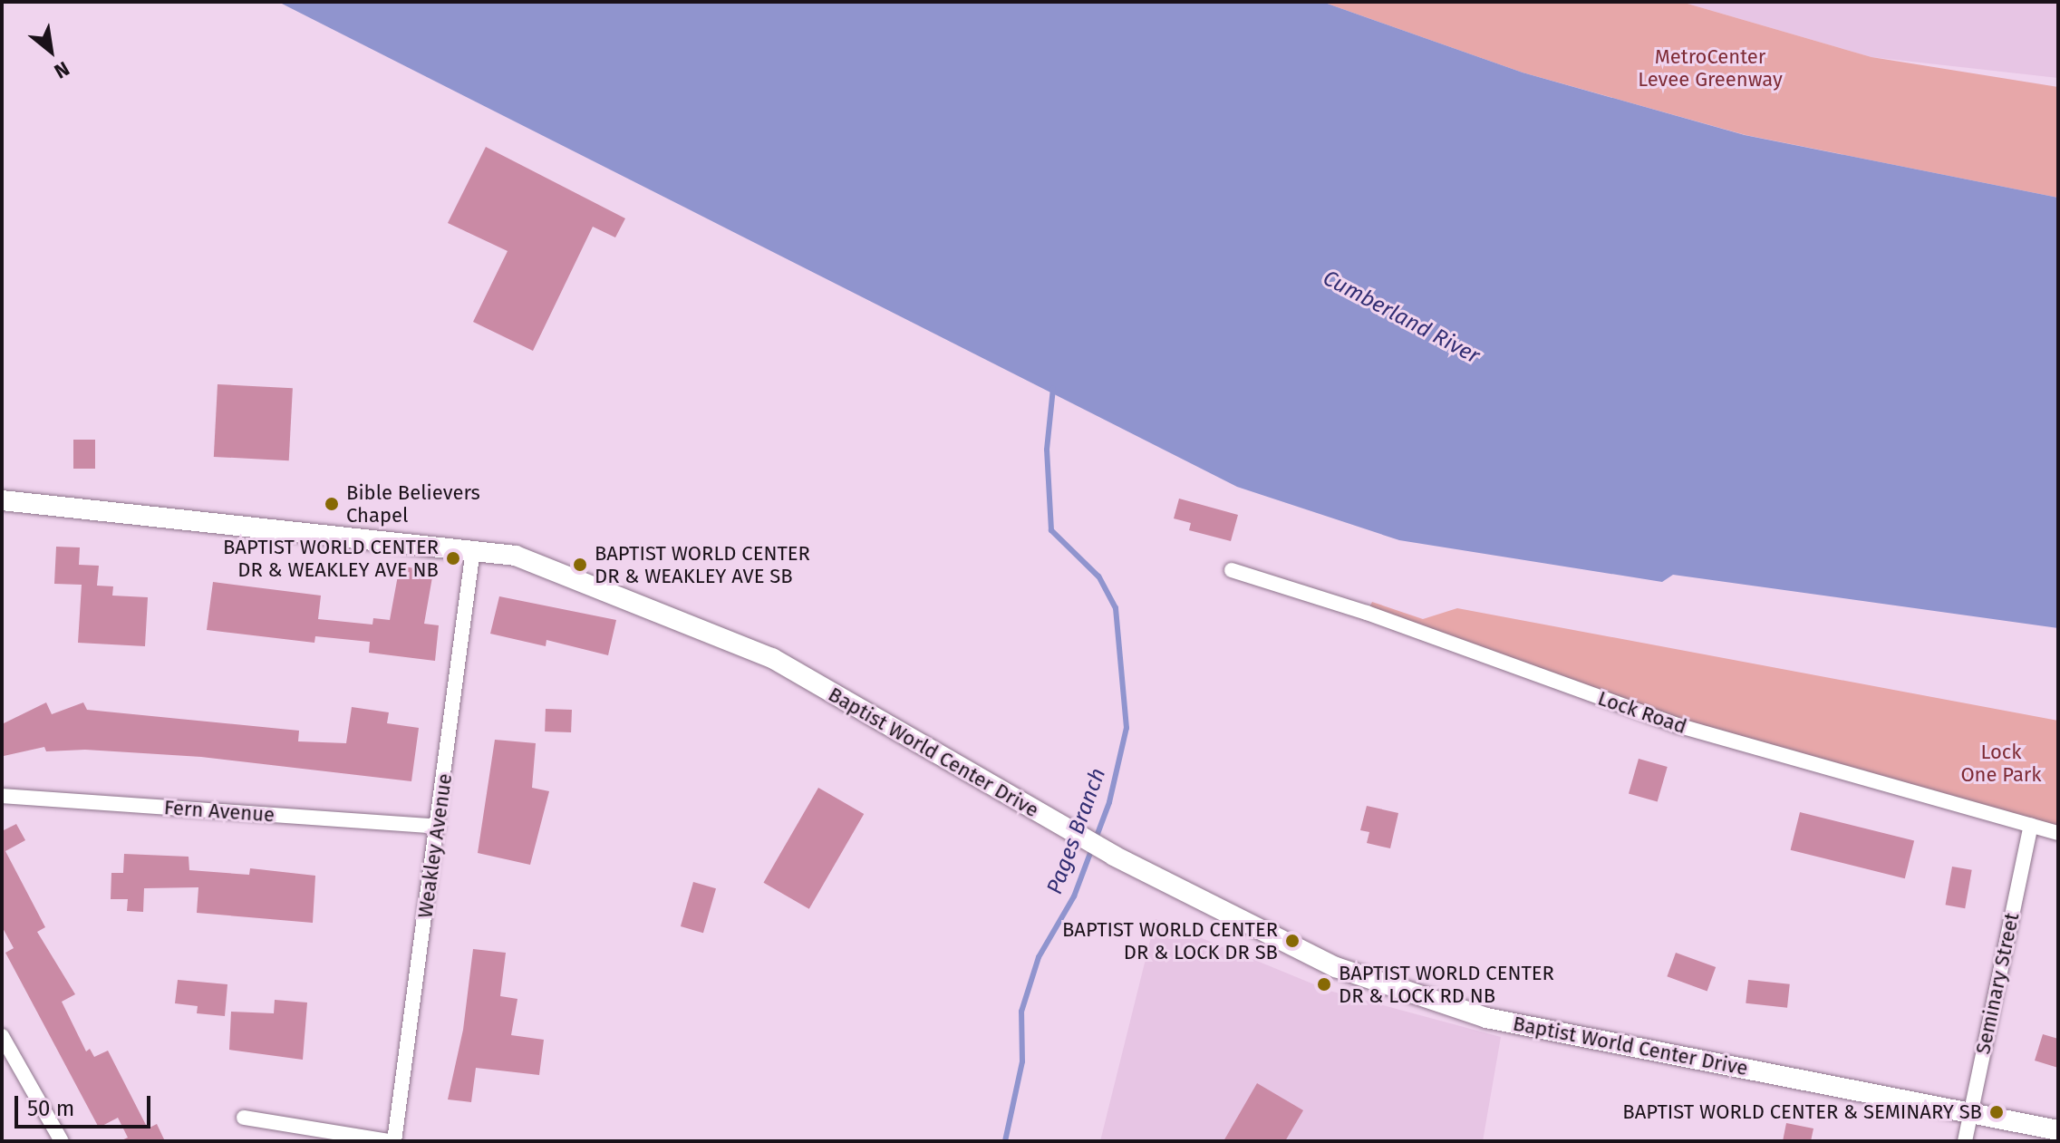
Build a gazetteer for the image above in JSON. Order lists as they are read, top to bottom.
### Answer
{
  "streets": {
    "street": [
      "Lock Road",
      "Baptist World Center Drive",
      "Fern Avenue",
      "Weakley Avenue",
      "Seminary Street"
    ]
  },
  "crossings": [
    ["Lock Road", "Seminary Street"],
    ["Baptist World Center Drive", "Weakley Avenue"],
    ["Baptist World Center Drive", "Seminary Street"],
    ["Fern Avenue", "Weakley Avenue"]
  ],
  "water": ["Cumberland River", "Pages Branch"],
  "parks": ["MetroCenter Levee Greenway", "Lock One Park"],
  "places": [
    "Bible Believers Chapel",
    "BAPTIST WORLD CENTER DR & WEAKLEY AVE NB",
    "BAPTIST WORLD CENTER DR & WEAKLEY AVE SB",
    "BAPTIST WORLD CENTER DR & LOCK DR SB",
    "BAPTIST WORLD CENTER DR & LOCK RD NB",
    "BAPTIST WORLD CENTER & SEMINARY SB"
  ],
  "scale_bar": "50 m",
  "north": "bottom right"
}
